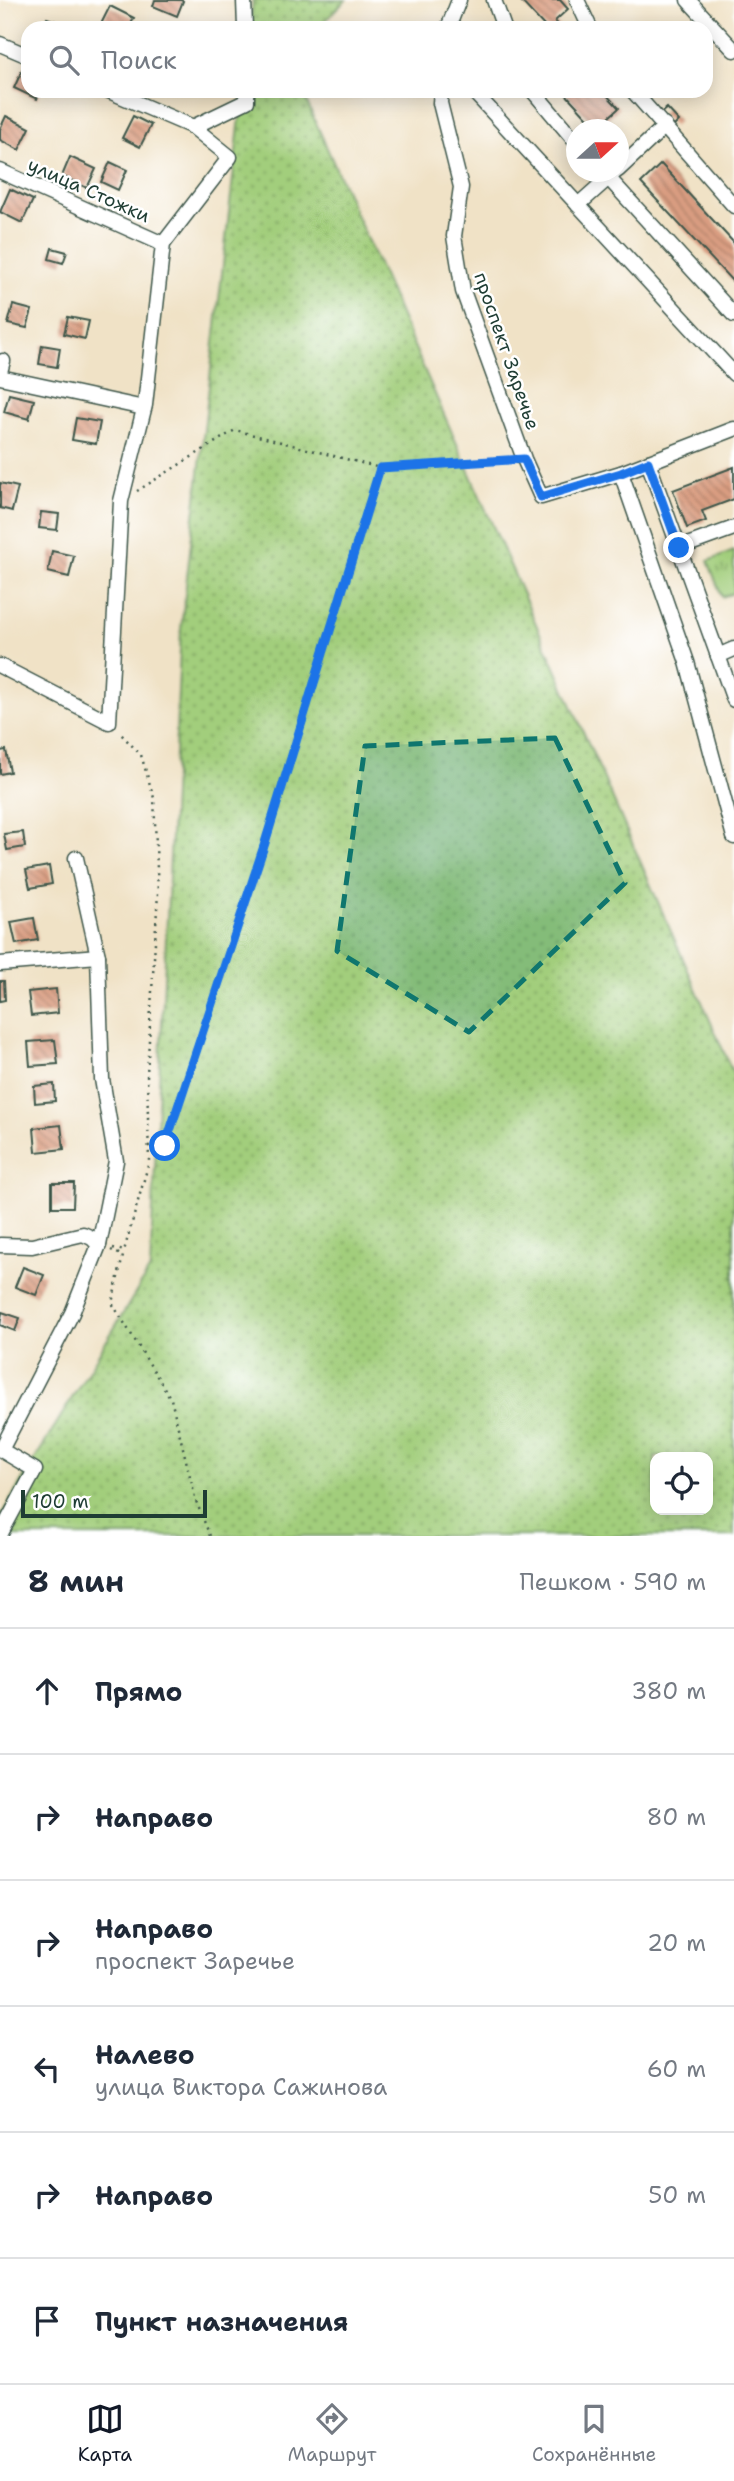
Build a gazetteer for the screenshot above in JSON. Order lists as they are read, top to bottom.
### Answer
{
  "streets": {
    "street": ["улица Стожки", "проспект Заречье"]
  },
  "scale_bar": "100 m",
  "north": "right",
  "page": {
    "search": "Поиск",
    "scale": "100 m",
    "heading": ["8 мин", "Пешком · 590 m"],
    "list": [
      ["Прямо", "380 m"],
      ["Направо", "80 m"],
      ["Направо", "проспект Заречье", "20 m"],
      ["Налево", "улица Виктора Сажинова", "60 m"],
      ["Направо", "50 m"],
      "Пункт назначения"
    ],
    "nav": ["Карта", "Маршрут", "Сохранённые"]
  }
}
